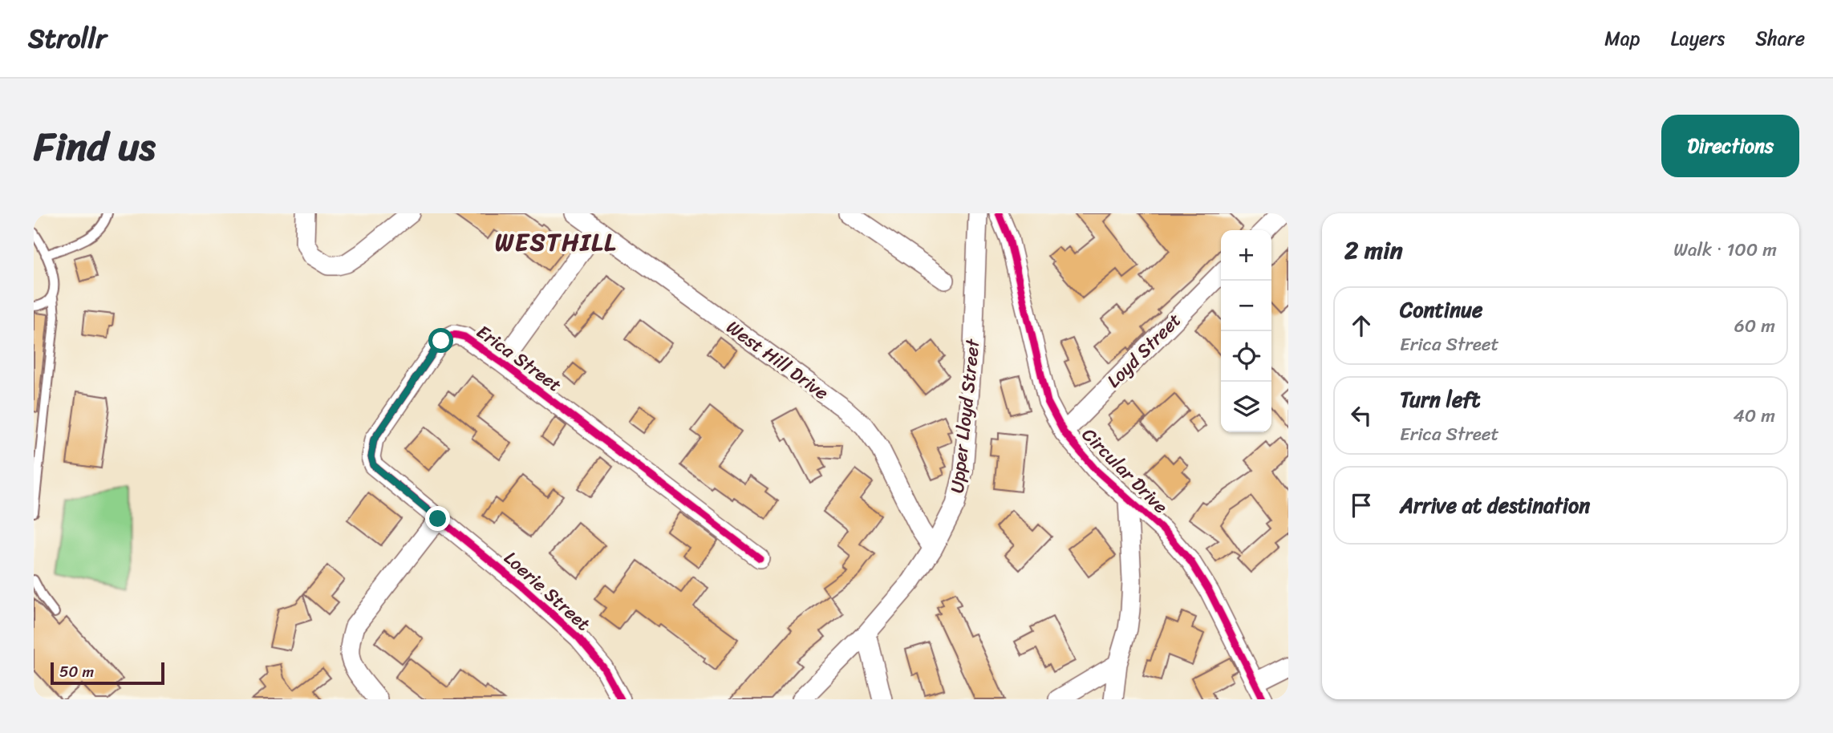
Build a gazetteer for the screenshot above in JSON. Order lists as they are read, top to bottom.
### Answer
{
  "streets": {
    "street": [
      "Loyd Street",
      "Erica Street",
      "West Hill Drive",
      "Upper Lloyd Street",
      "Circular Drive",
      "Loerie Street"
    ]
  },
  "crossings": [
    ["Loyd Street", "Circular Drive"],
    ["Erica Street", "Loerie Street"],
    ["West Hill Drive", "Upper Lloyd Street"]
  ],
  "districts": ["WESTHILL"],
  "scale_bar": "50 m",
  "page": {
    "header": "Strollr",
    "nav": ["Map", "Layers", "Share"],
    "title": "Find us",
    "buttons": "Directions",
    "heading": ["2 min", "Walk · 100 m"],
    "map_buttons": ["+", "−"],
    "list": [
      ["Continue", "Erica Street", "60 m"],
      ["Turn left", "Erica Street", "40 m"],
      "Arrive at destination"
    ],
    "scale": "50 m"
  }
}
